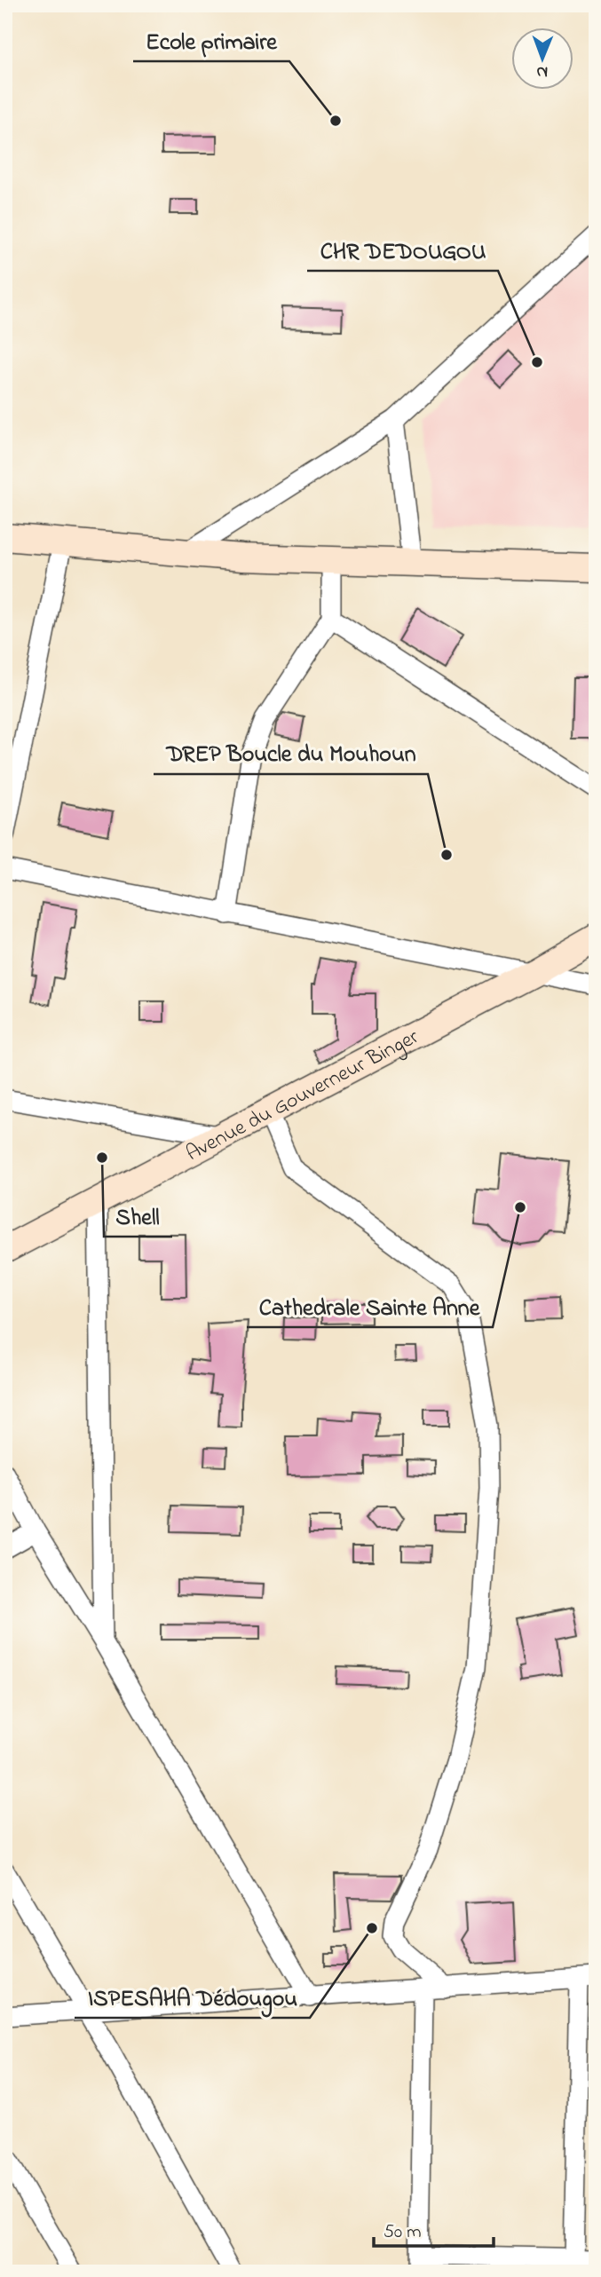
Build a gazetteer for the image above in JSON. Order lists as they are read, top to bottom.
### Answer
{
  "streets": {
    "main road": ["Avenue du Gouverneur Binger"]
  },
  "places": [
    "Ecole primaire",
    "CHR DEDOUGOU",
    "DREP Boucle du Mouhoun",
    "Shell",
    "Cathedrale Sainte Anne",
    "ISPESAHA Dédougou"
  ],
  "scale_bar": "50 m",
  "north": "bottom"
}
